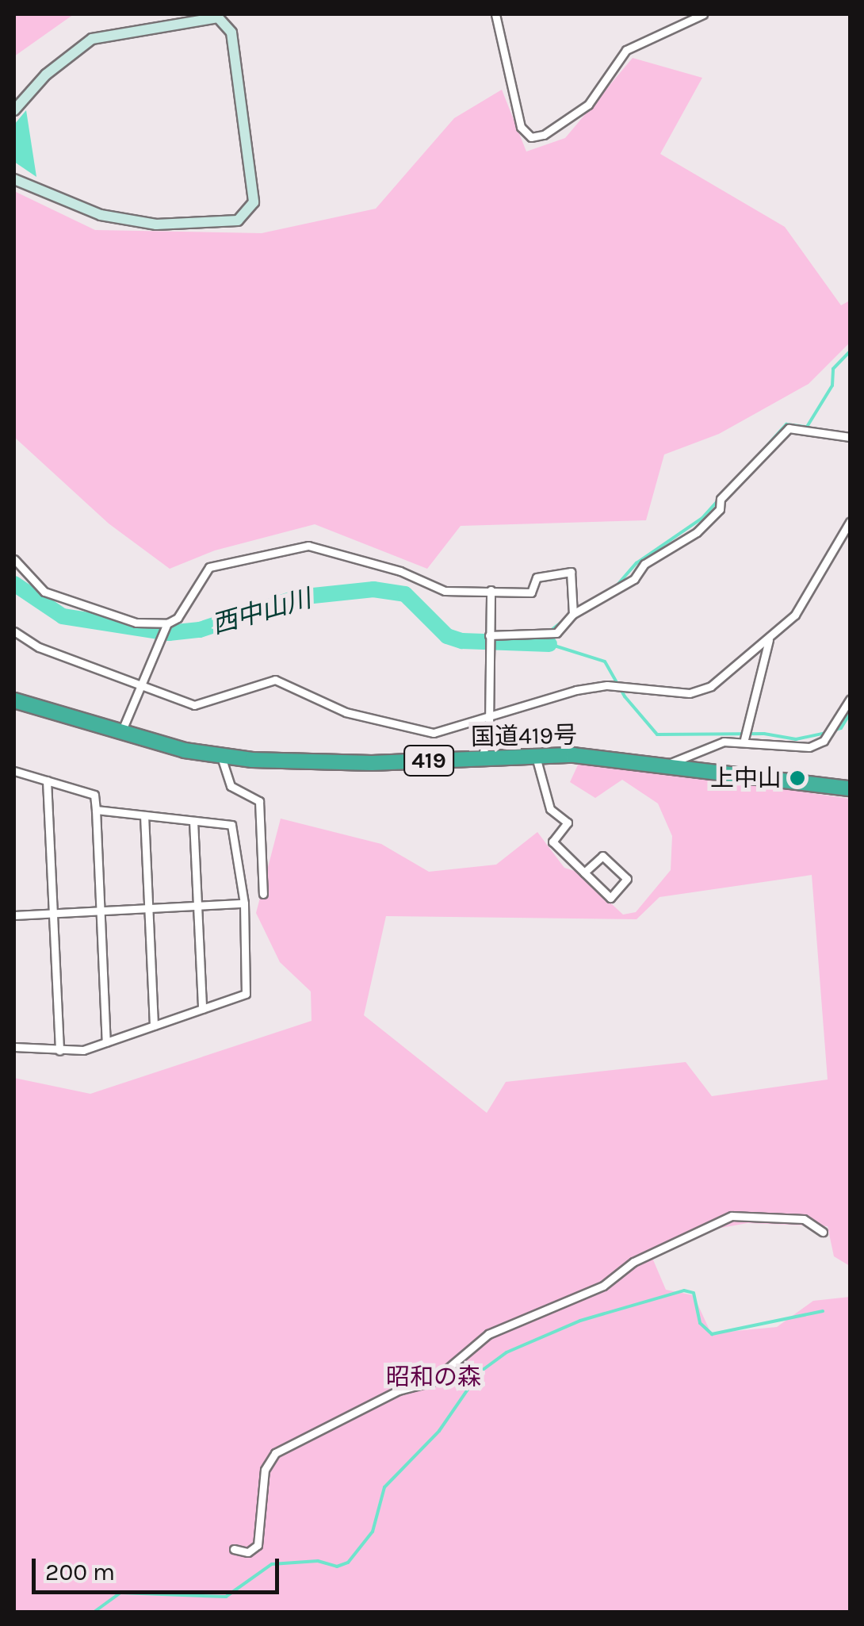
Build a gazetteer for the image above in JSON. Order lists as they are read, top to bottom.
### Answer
{
  "streets": {
    "highway": ["国道419号", "419"]
  },
  "water": ["西中山川"],
  "parks": ["昭和の森"],
  "places": ["上中山"],
  "scale_bar": "200 m"
}
